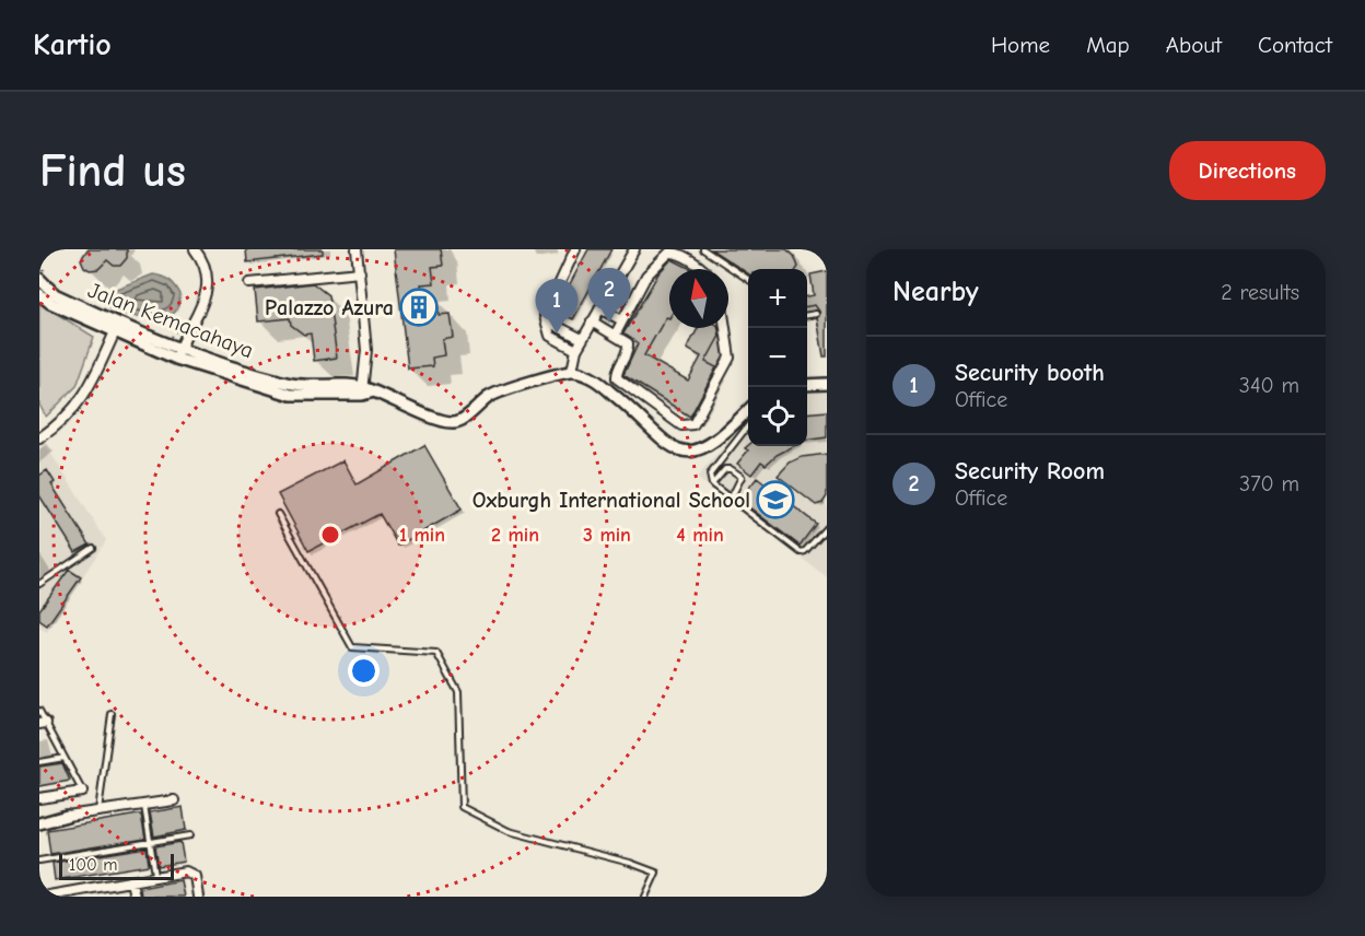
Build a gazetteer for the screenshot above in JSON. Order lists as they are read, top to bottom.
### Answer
{
  "streets": {
    "street": ["Jalan Kemacahaya"]
  },
  "places": {
    "building": ["Palazzo Azura"],
    "school or university": ["Oxburgh International School"]
  },
  "scale_bar": "100 m",
  "north": "top",
  "page": {
    "header": "Kartio",
    "nav": [
      "Home",
      "Map",
      "About",
      "Contact"
    ],
    "buttons": "Directions",
    "title": "Find us",
    "heading": ["Nearby", "2 results"],
    "pins": ["2", "1"],
    "map_buttons": ["+", "−"],
    "list": [
      {
        "mark": "1",
        "name": "Security booth",
        "note": "Office",
        "value": "340 m"
      },
      {
        "mark": "2",
        "name": "Security Room",
        "note": "Office",
        "value": "370 m"
      }
    ],
    "scale": "100 m"
  },
  "rings": [
    "1 min",
    "2 min",
    "3 min",
    "4 min"
  ]
}
